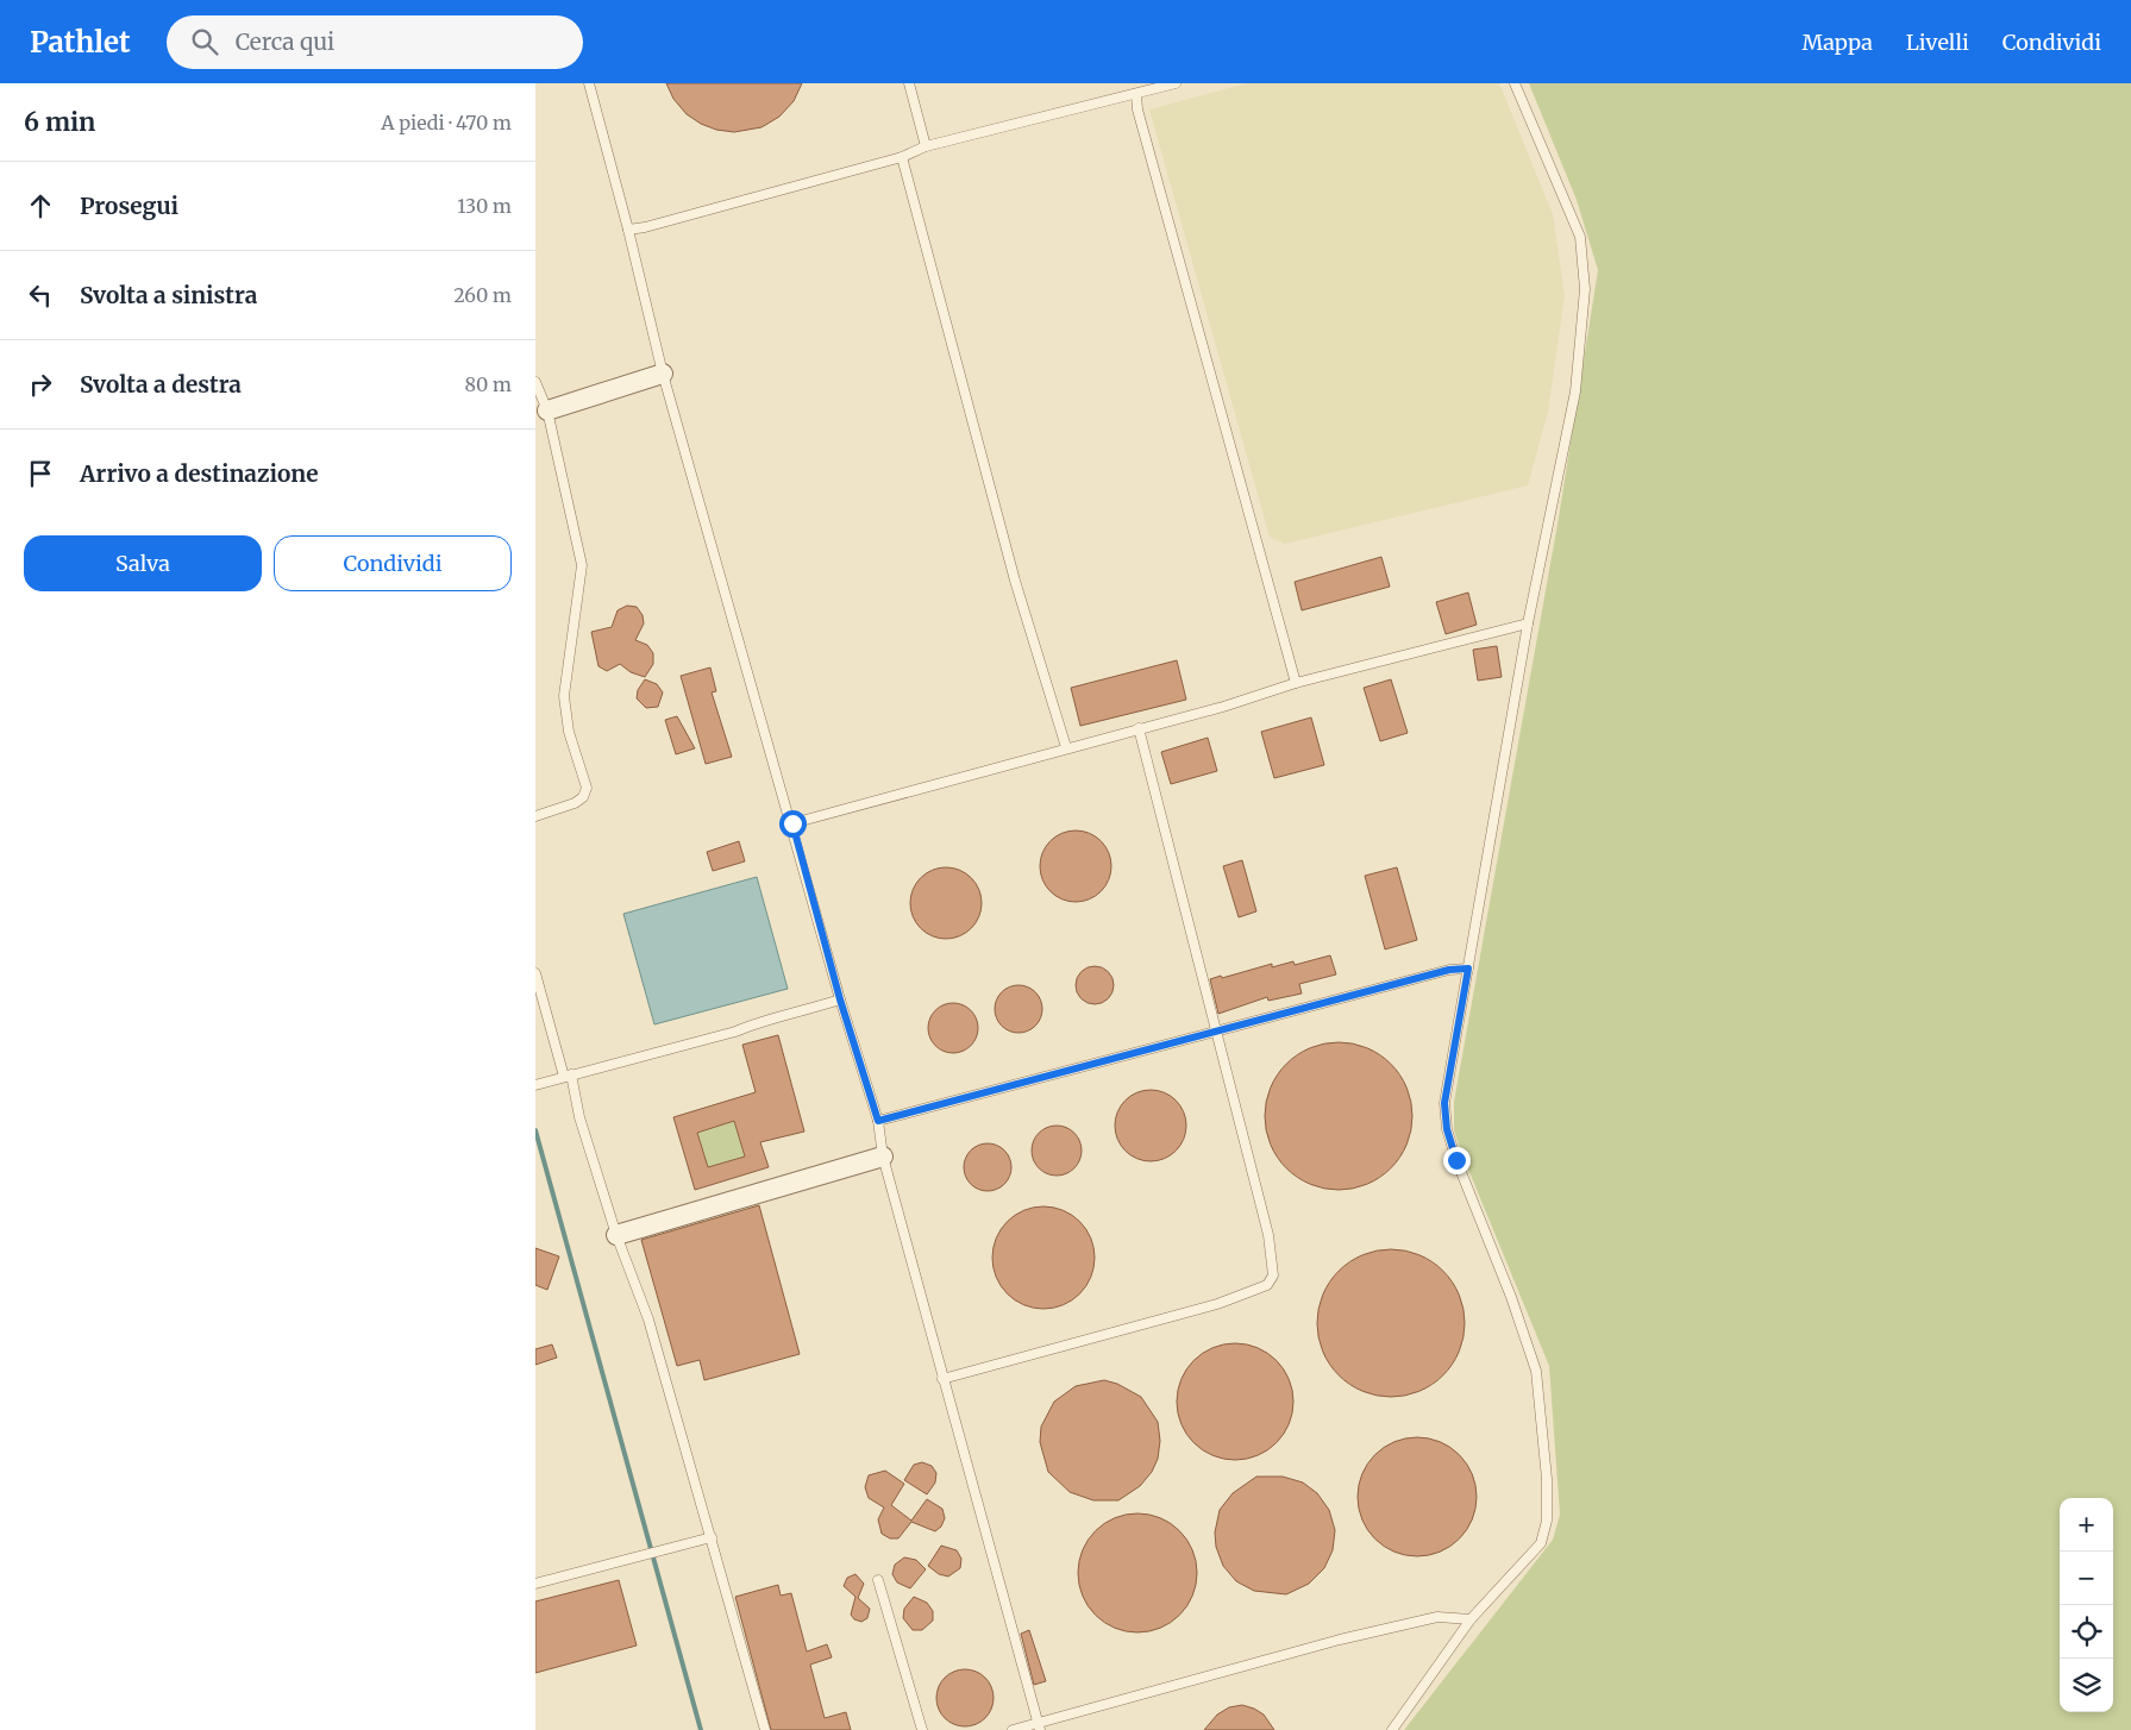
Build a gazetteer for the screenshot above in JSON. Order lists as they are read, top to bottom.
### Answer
{
  "page": {
    "header": "Pathlet",
    "search": "Cerca qui",
    "nav": ["Mappa", "Livelli", "Condividi"],
    "heading": ["6 min", "A piedi · 470 m"],
    "list": [
      ["Prosegui", "130 m"],
      ["Svolta a sinistra", "260 m"],
      ["Svolta a destra", "80 m"],
      "Arrivo a destinazione"
    ],
    "buttons": ["Salva", "Condividi"],
    "map_buttons": ["+", "−"]
  }
}
